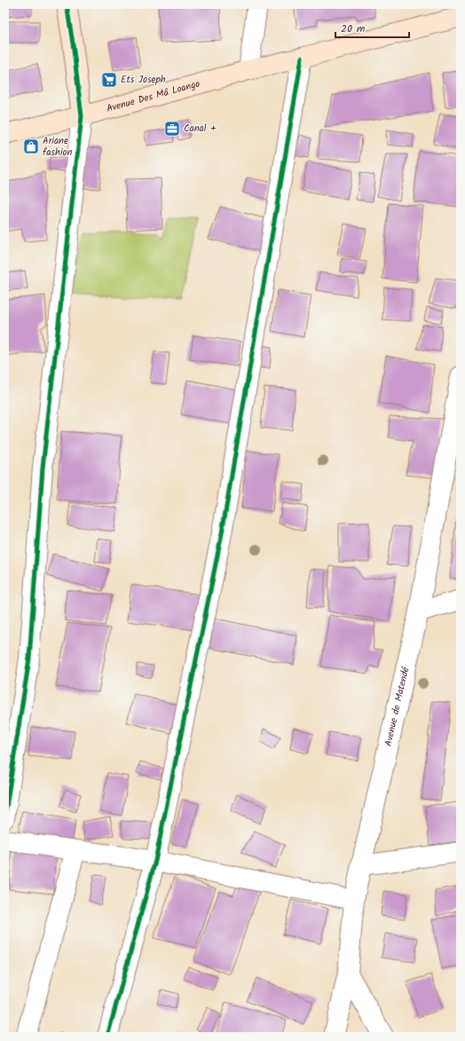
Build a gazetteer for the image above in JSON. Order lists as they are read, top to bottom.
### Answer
{
  "streets": {
    "main road": ["Avenue Des Mâ Loango"],
    "street": ["Avenue de Matendé"]
  },
  "places": {
    "supermarket": ["Ets Joseph"],
    "office": ["Canal +"],
    "shop": ["Ariane fashion"]
  },
  "scale_bar": "20 m"
}
